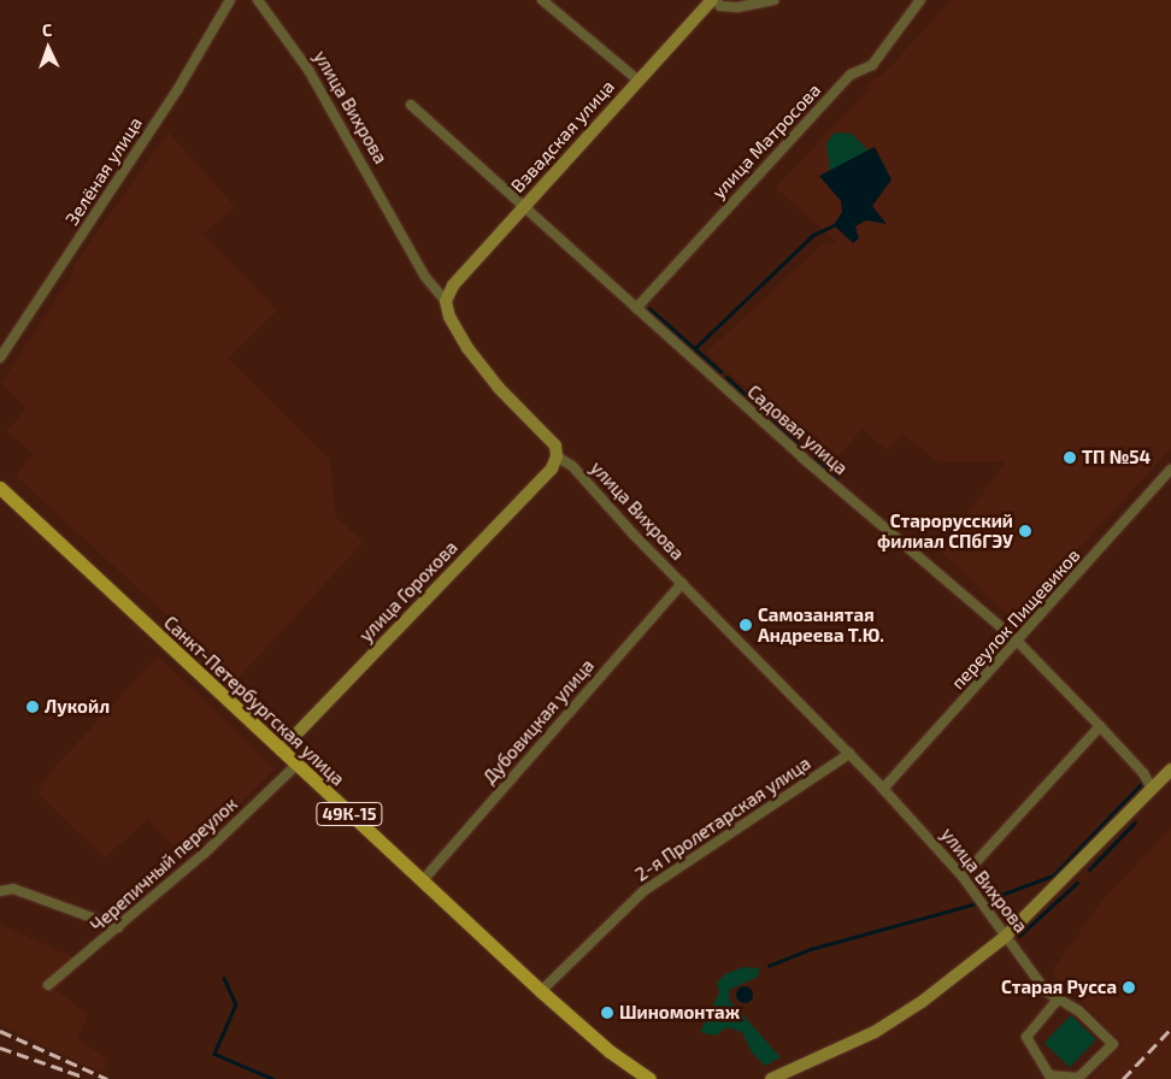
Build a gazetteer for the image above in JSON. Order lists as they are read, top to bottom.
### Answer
{
  "streets": {
    "main road": ["Санкт-Петербургская улица", "49К-15"],
    "street": [
      "улица Вихрова",
      "Взвадская улица",
      "улица Матросова",
      "Зелёная улица",
      "Садовая улица",
      "улица Горохова",
      "переулок Пищевиков",
      "Дубовицкая улица",
      "2-я Пролетарская улица",
      "Черепичный переулок"
    ]
  },
  "crossings": [
    ["улица Вихрова", "Взвадская улица"],
    ["улица Вихрова", "улица Горохова"],
    ["улица Вихрова", "переулок Пищевиков"],
    ["улица Вихрова", "Дубовицкая улица"],
    ["улица Вихрова", "2-я Пролетарская улица"],
    ["Взвадская улица", "Садовая улица"],
    ["улица Матросова", "Садовая улица"],
    ["Садовая улица", "переулок Пищевиков"],
    ["улица Горохова", "Санкт-Петербургская улица"],
    ["Санкт-Петербургская улица", "Дубовицкая улица"],
    ["Санкт-Петербургская улица", "2-я Пролетарская улица"],
    ["Санкт-Петербургская улица", "Черепичный переулок"]
  ],
  "places": [
    "ТП №54",
    "Старорусский филиал СПбГЭУ",
    "Самозанятая Андреева Т.Ю.",
    "Лукойл",
    "Старая Русса",
    "Шиномонтаж"
  ],
  "north": "top"
}
